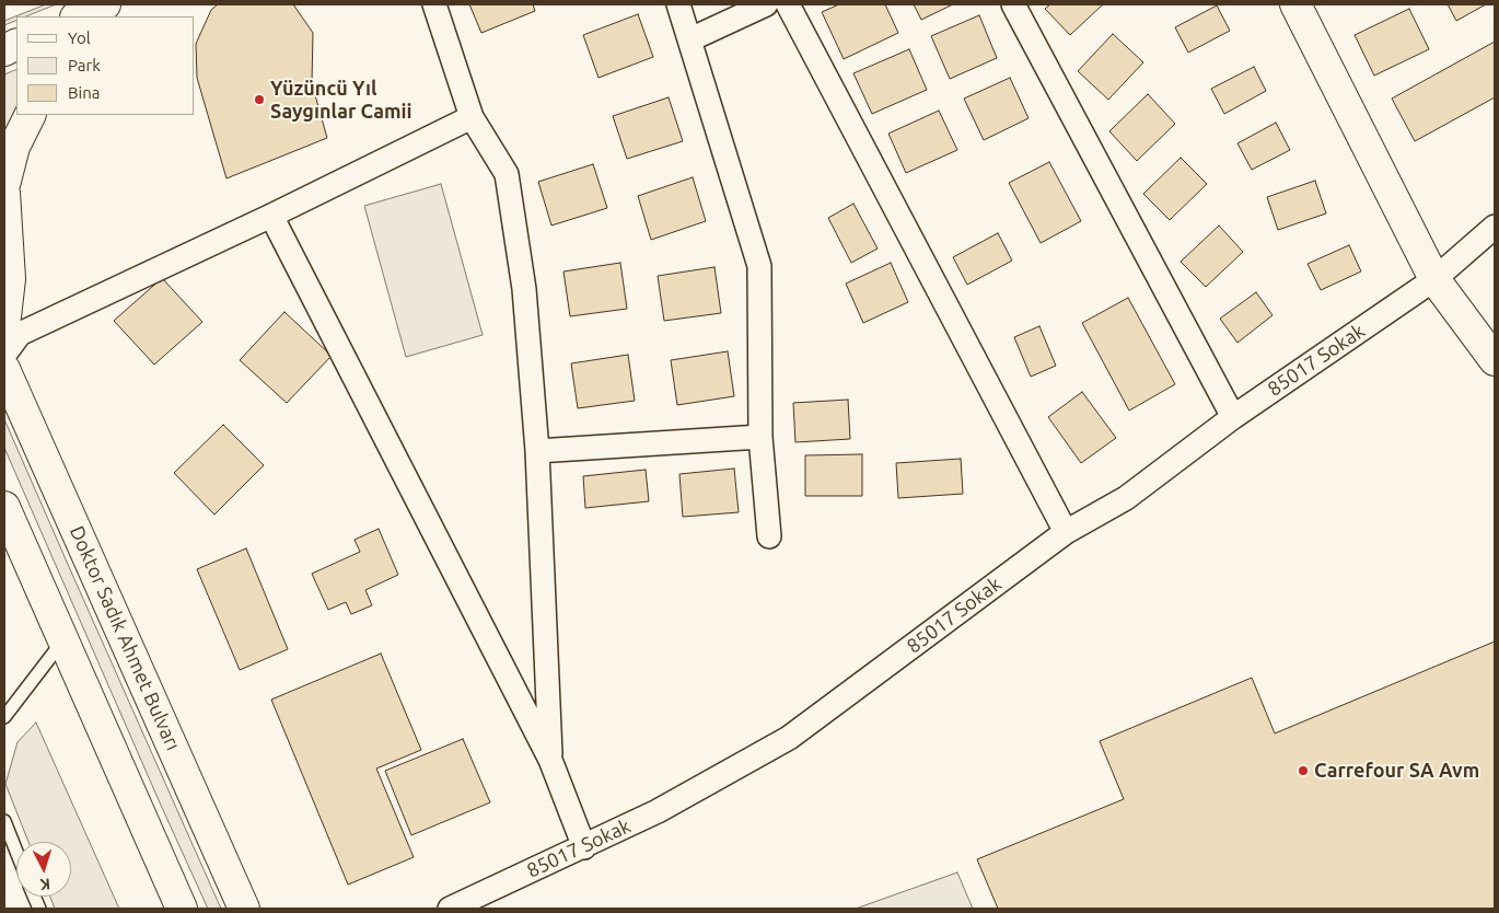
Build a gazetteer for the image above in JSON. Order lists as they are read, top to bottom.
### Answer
{
  "streets": {
    "main road": ["Doktor Sadık Ahmet Bulvarı"],
    "street": ["85017 Sokak"]
  },
  "places": ["Yüzüncü Yıl Saygınlar Camii", "Carrefour SA Avm"],
  "legend": ["Yol", "Park", "Bina"],
  "north": "bottom"
}
